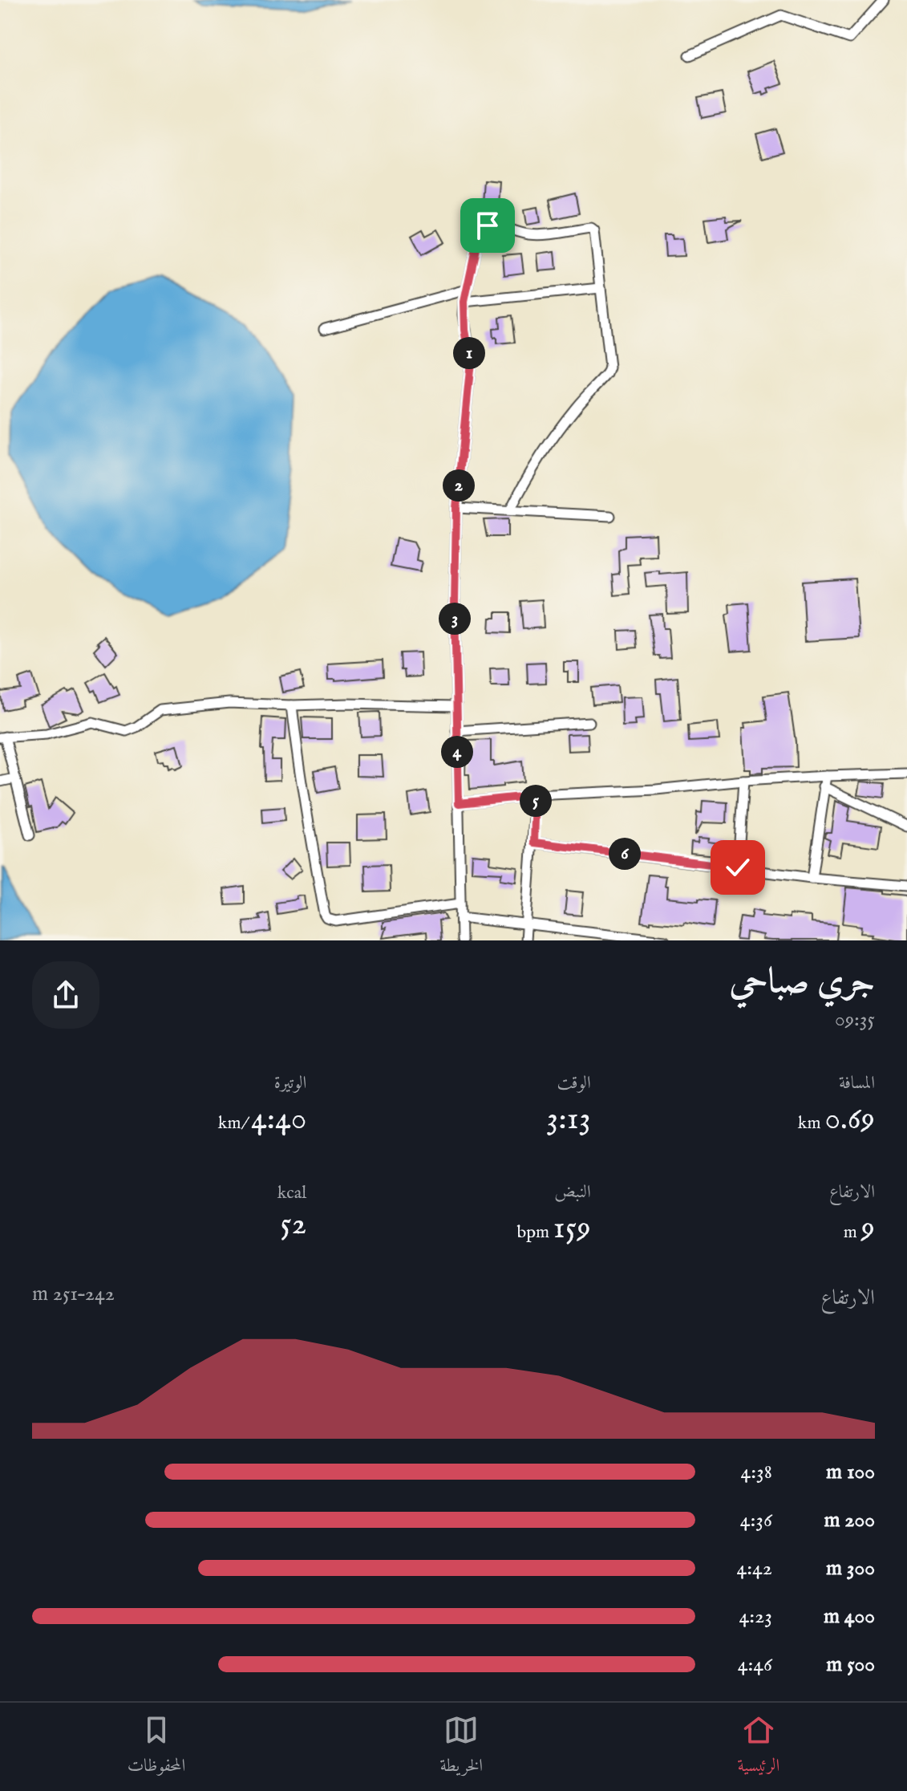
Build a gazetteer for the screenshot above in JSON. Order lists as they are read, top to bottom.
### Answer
{
  "page": {
    "pins": [
      "1",
      "2",
      "3",
      "4",
      "5",
      "6"
    ],
    "heading": ["جري صباحي", "09:35"],
    "stats": [
      ["المسافة", "0.69 km"],
      ["الوقت", "3:13"],
      ["الوتيرة", "4:40 /km"],
      ["الارتفاع", "9 m"],
      ["النبض", "159 bpm"],
      ["kcal", "52"]
    ],
    "chart": ["الارتفاع", "242–251 m"],
    "list": [
      {
        "name": "100 m",
        "note": "4:38"
      },
      {
        "name": "200 m",
        "note": "4:36"
      },
      {
        "name": "300 m",
        "note": "4:42"
      },
      {
        "name": "400 m",
        "note": "4:23"
      },
      {
        "name": "500 m",
        "note": "4:46"
      }
    ],
    "tabs": ["الرئيسية", "الخريطة", "المحفوظات"]
  }
}
